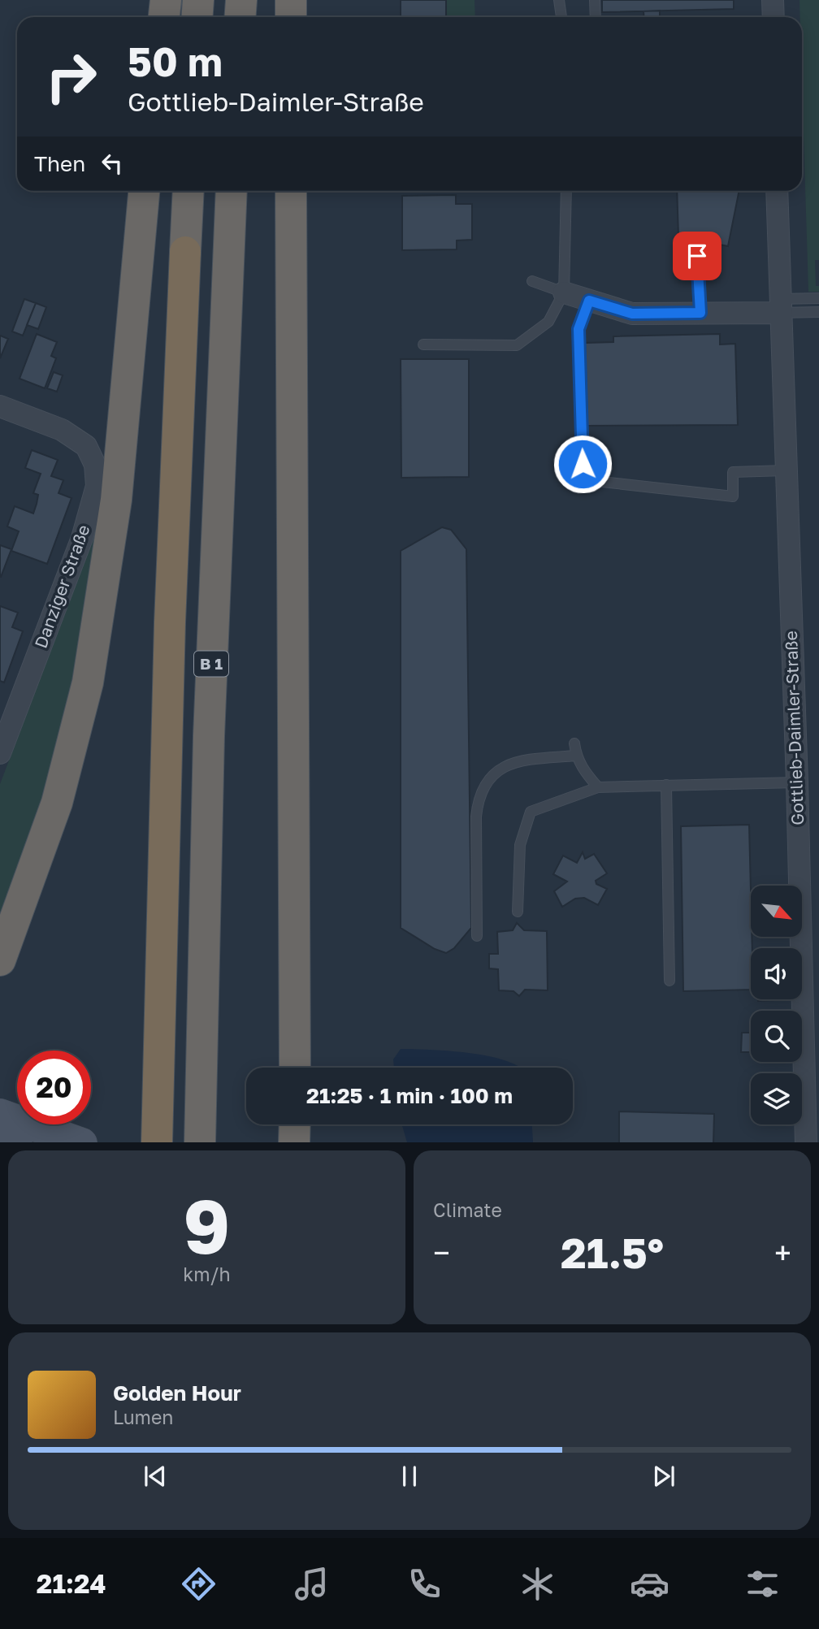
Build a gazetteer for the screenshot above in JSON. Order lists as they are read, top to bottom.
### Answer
{
  "streets": {
    "highway": ["B 1"],
    "street": ["Danziger Straße", "Gottlieb-Daimler-Straße"]
  },
  "north": "bottom right",
  "page": {
    "turn": ["50 m", "Gottlieb-Daimler-Straße"],
    "then": "Then",
    "limit": "20",
    "trip": "21:25 · 1 min · 100 m",
    "tile": [
      ["9", "km/h"],
      "Climate"
    ],
    "heat": ["−", "21.5°", "+"],
    "song": ["Golden Hour", "Lumen"],
    "tabs": "21:24"
  }
}
